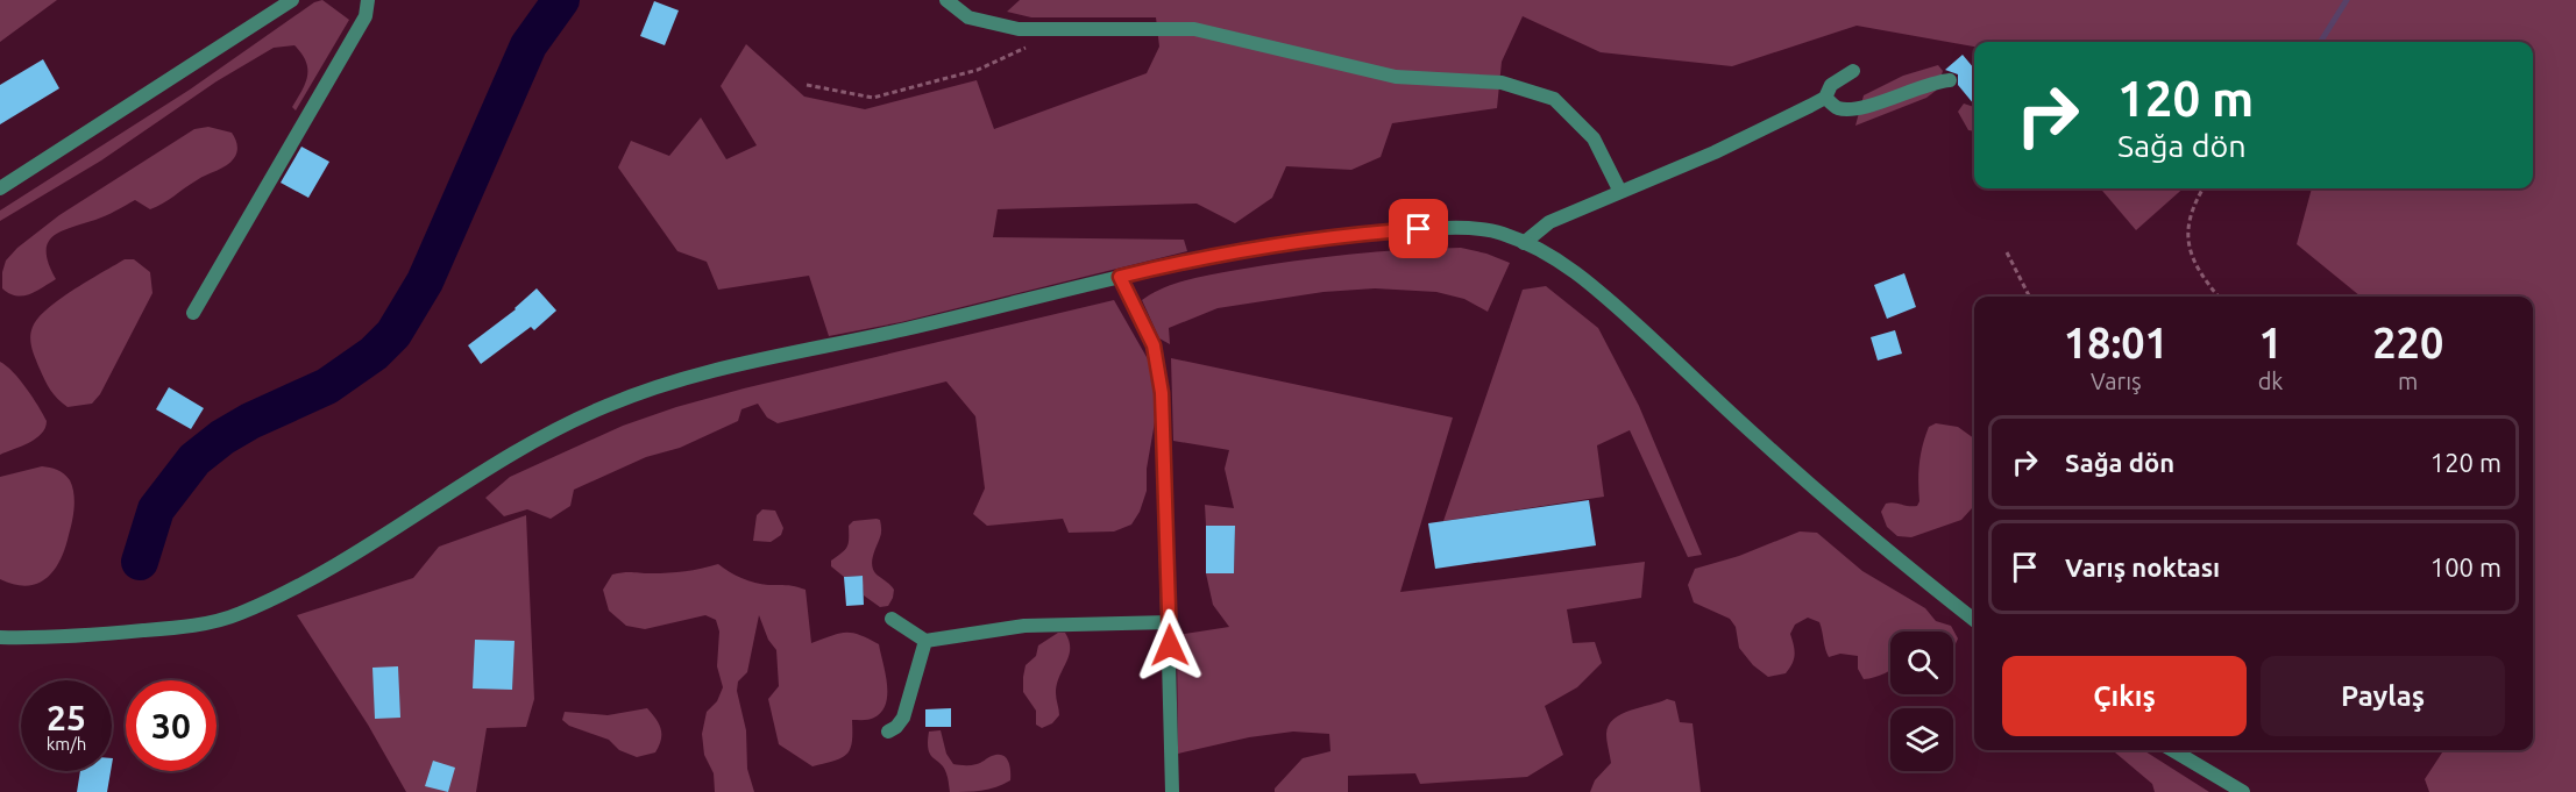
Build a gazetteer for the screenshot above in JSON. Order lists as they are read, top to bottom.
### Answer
{
  "page": {
    "turn": ["120 m", "Sağa dön"],
    "eta": [
      "18:01",
      "Varış",
      "1",
      "dk",
      "220",
      "m"
    ],
    "list": [
      {
        "name": "Sağa dön",
        "value": "120 m"
      },
      {
        "name": "Varış noktası",
        "value": "100 m"
      }
    ],
    "buttons": ["Çıkış", "Paylaş"],
    "speed": "25 km/h",
    "limit": "30"
  }
}
